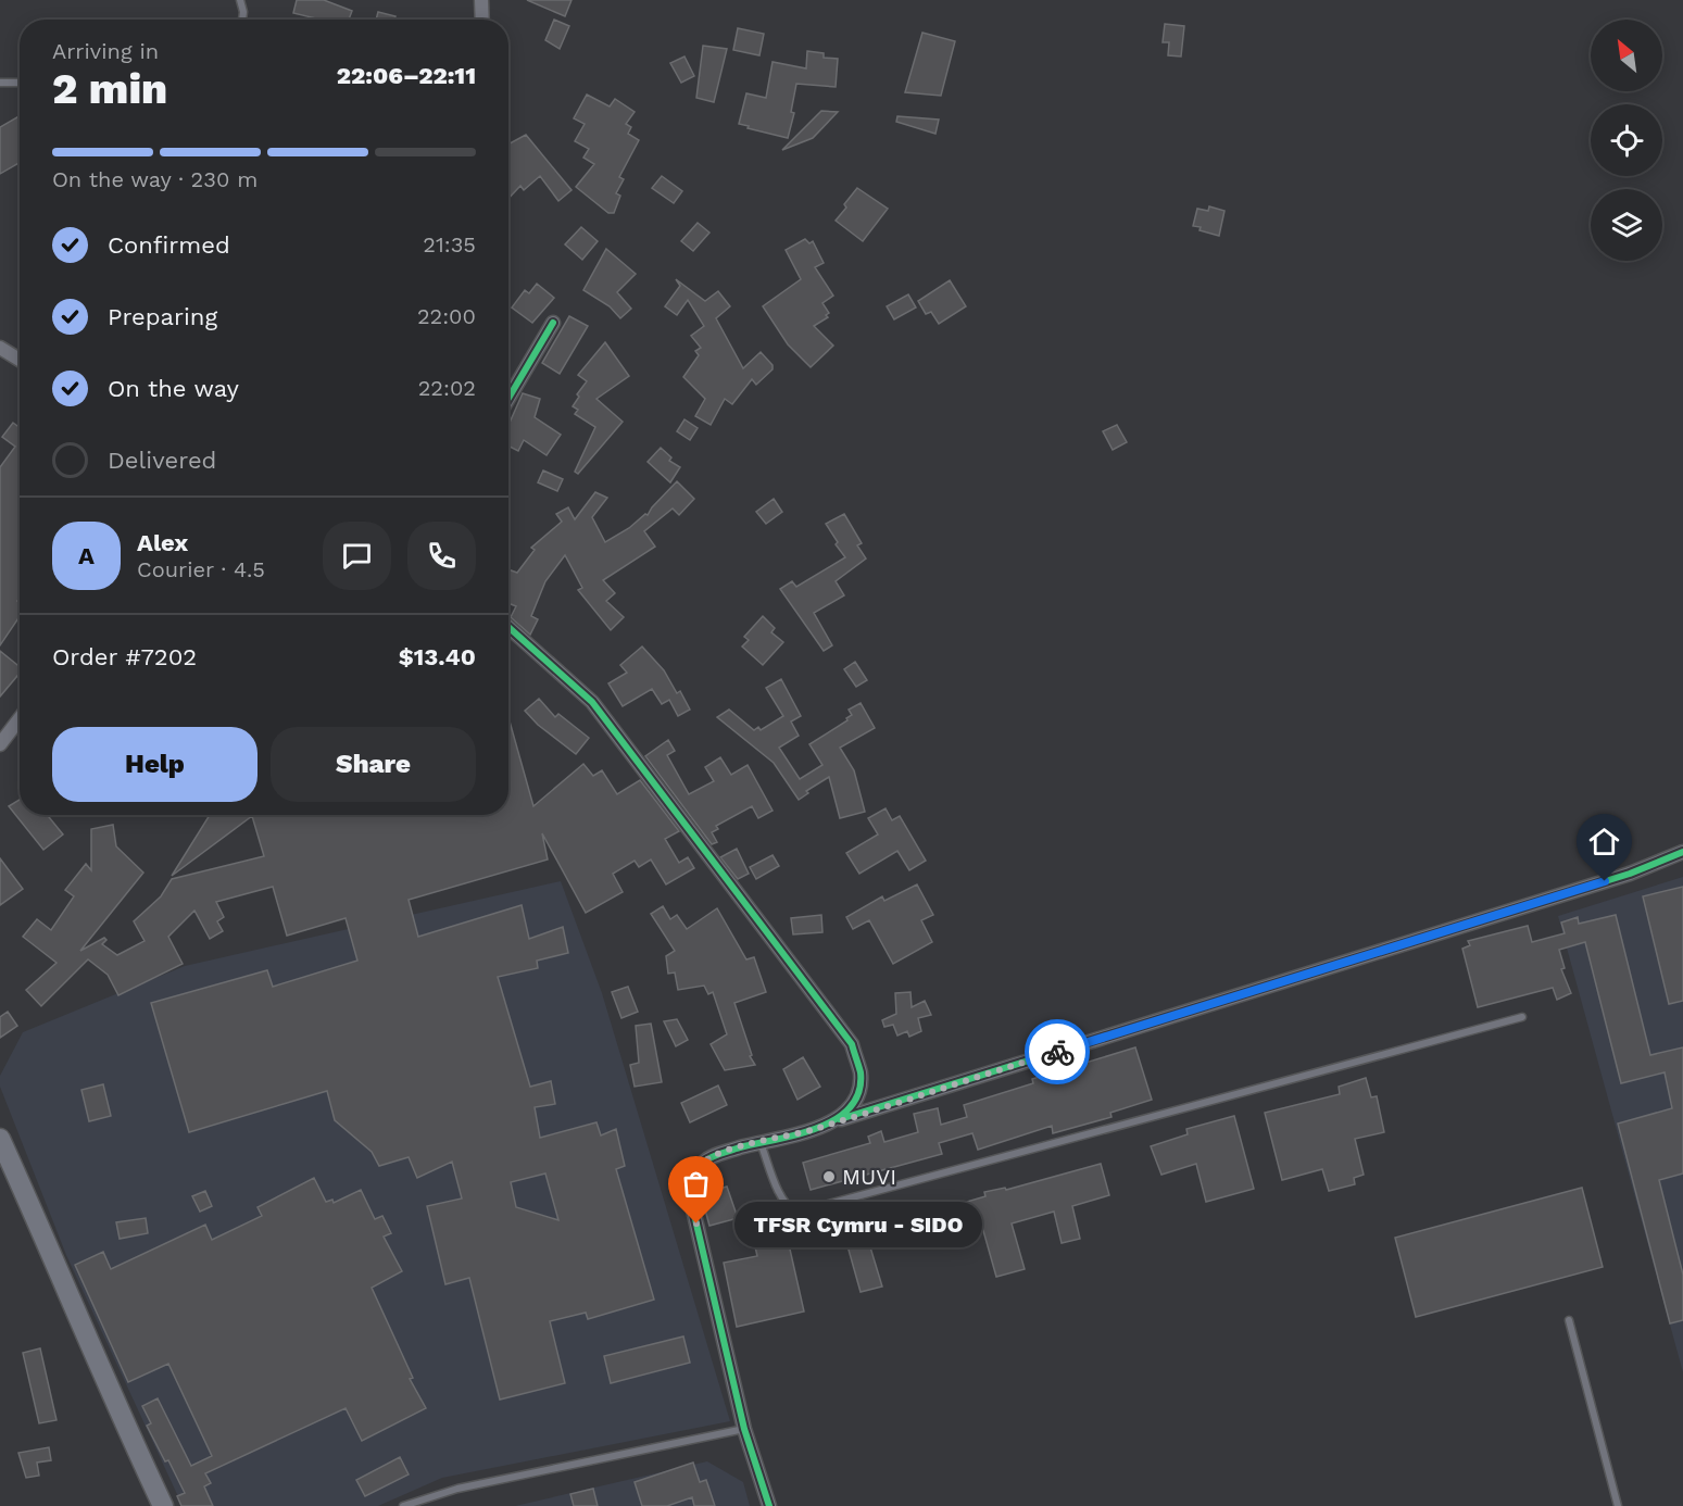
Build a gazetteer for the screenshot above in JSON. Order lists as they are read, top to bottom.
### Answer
{
  "places": ["MUVI", "TFSR Cymru - SIDO"],
  "north": "top left",
  "page": {
    "heading": ["2 min", "Arriving in", "22:06–22:11"],
    "panel": [
      "Alex",
      "Courier · 4.5",
      "Order #7202",
      "$13.40"
    ],
    "bar": "On the way · 230 m",
    "list": [
      ["Confirmed", "21:35"],
      ["Preparing", "22:00"],
      ["On the way", "22:02"],
      "Delivered"
    ],
    "round": "A",
    "buttons": ["Help", "Share"],
    "bubble": "TFSR Cymru - SIDO"
  }
}
